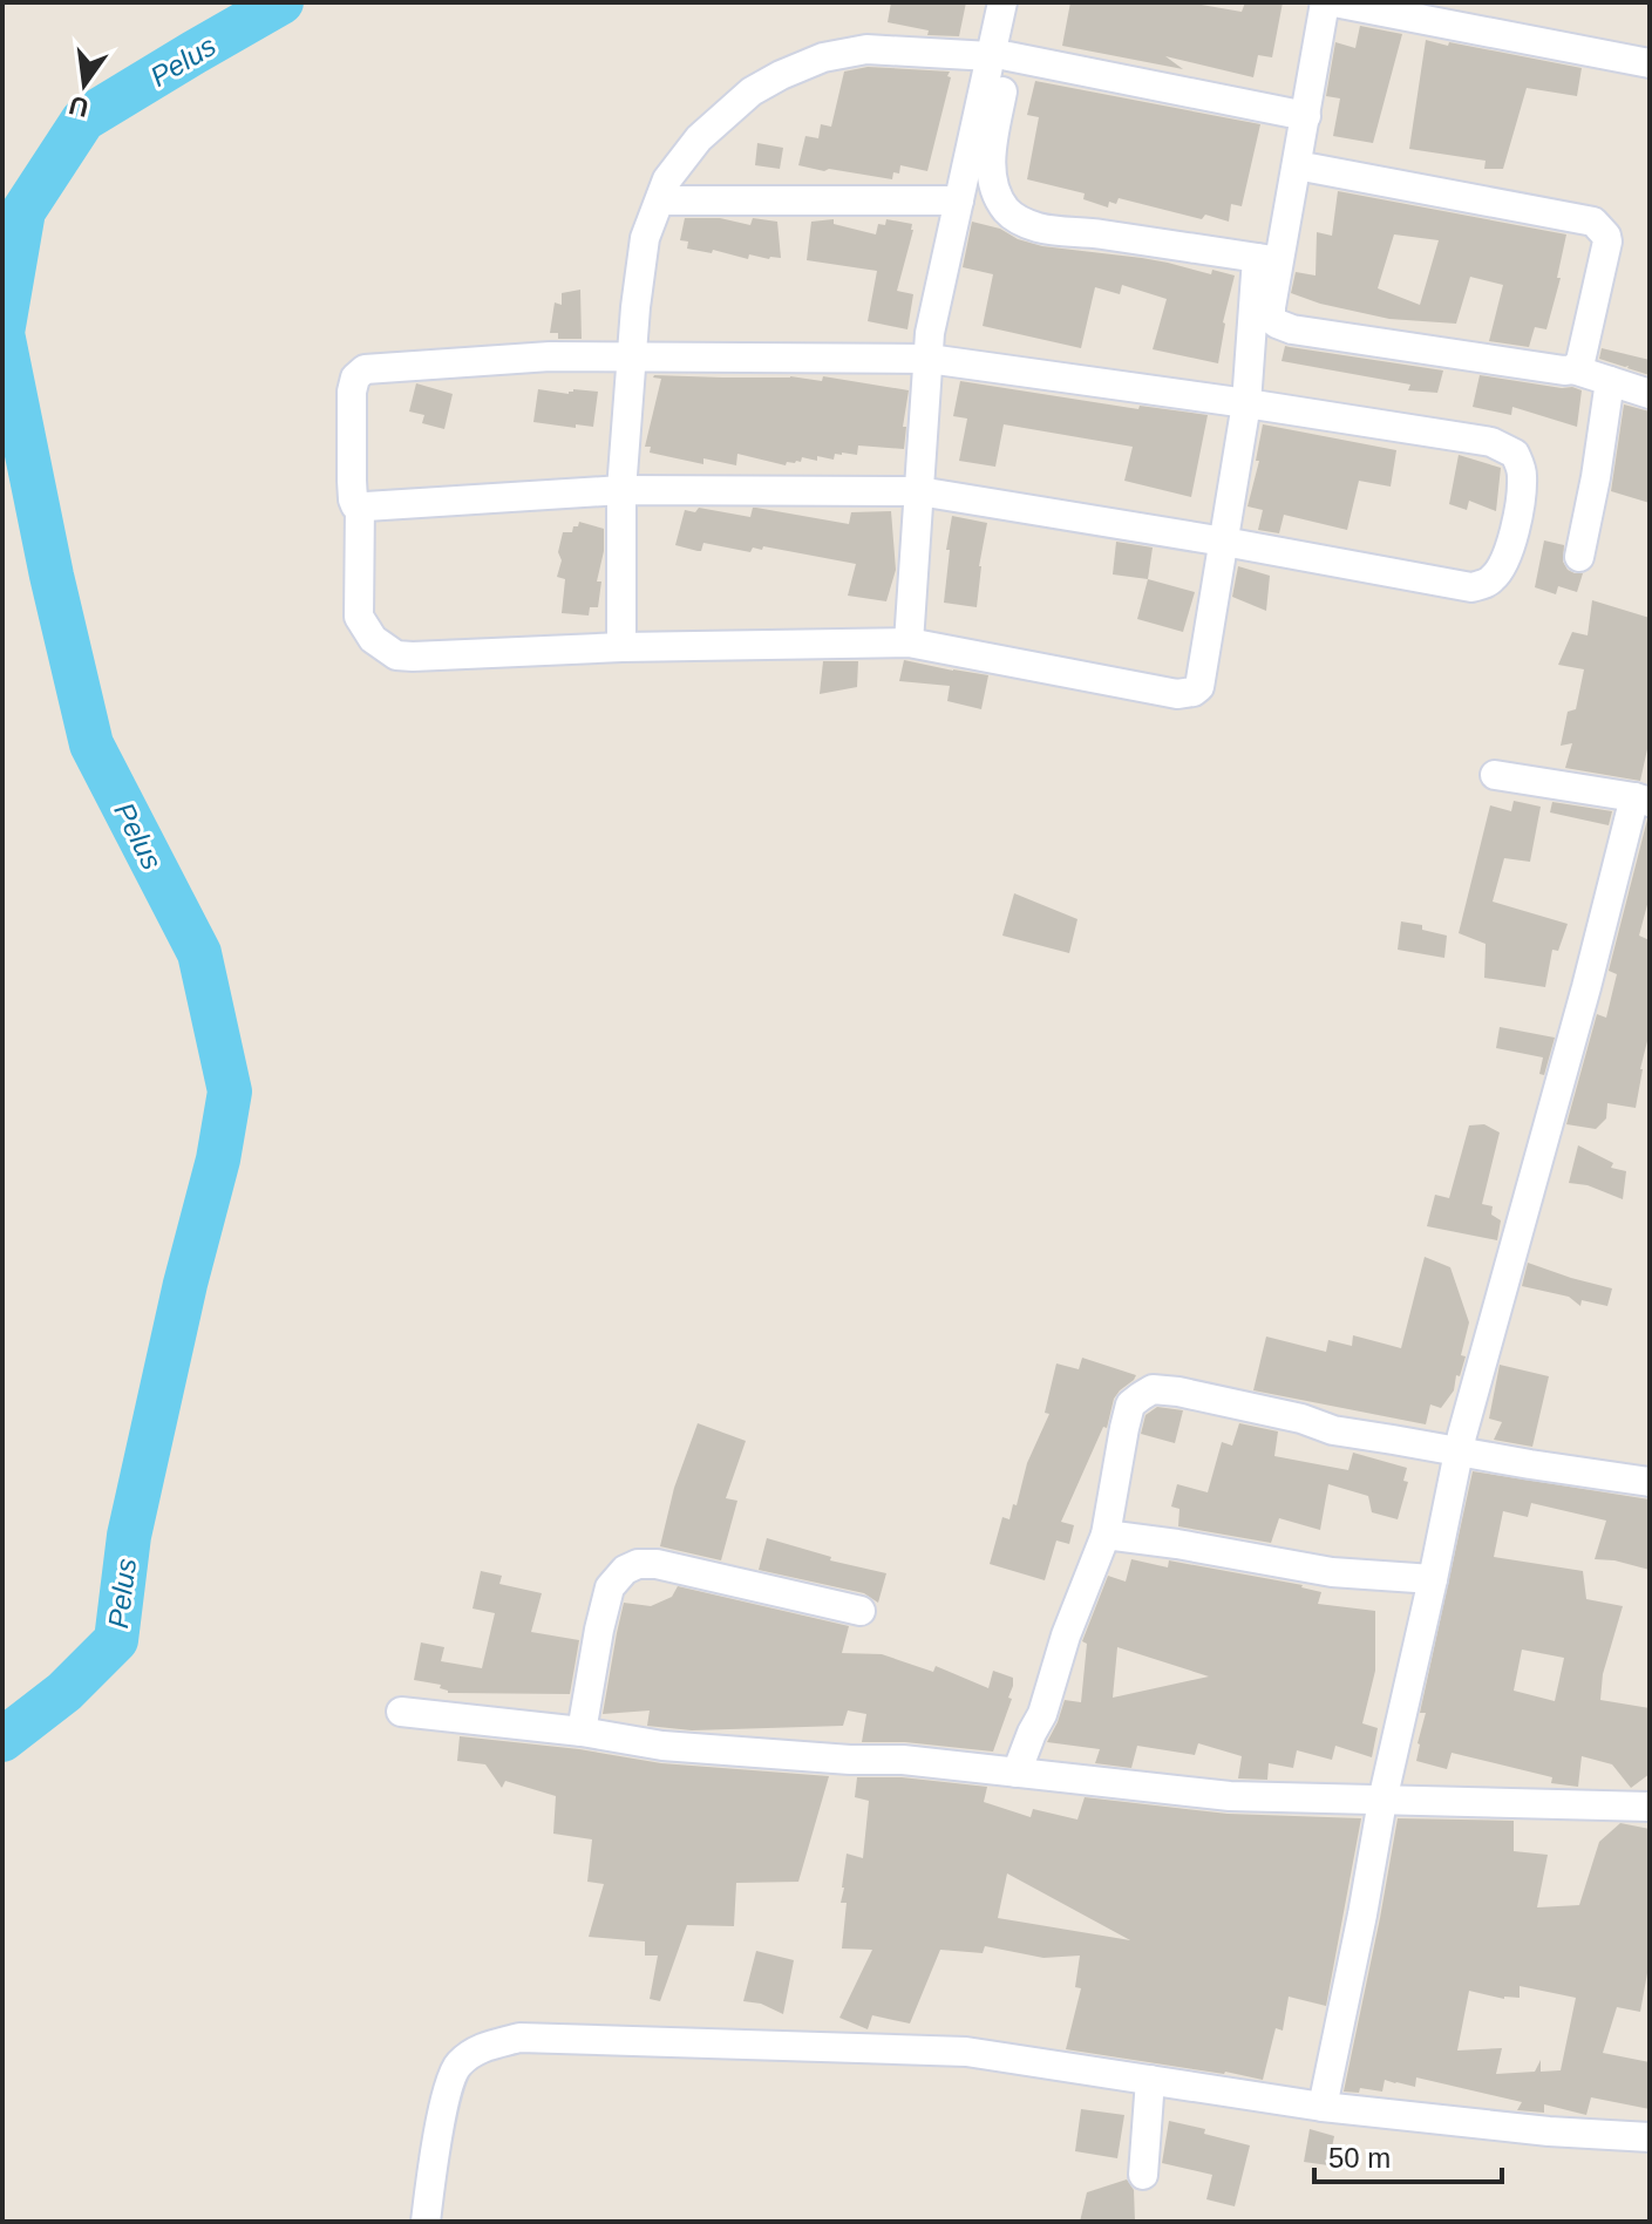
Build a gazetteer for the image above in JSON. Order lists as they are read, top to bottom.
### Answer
{
  "water": ["Pelus"],
  "scale_bar": "50 m",
  "north": "bottom"
}
